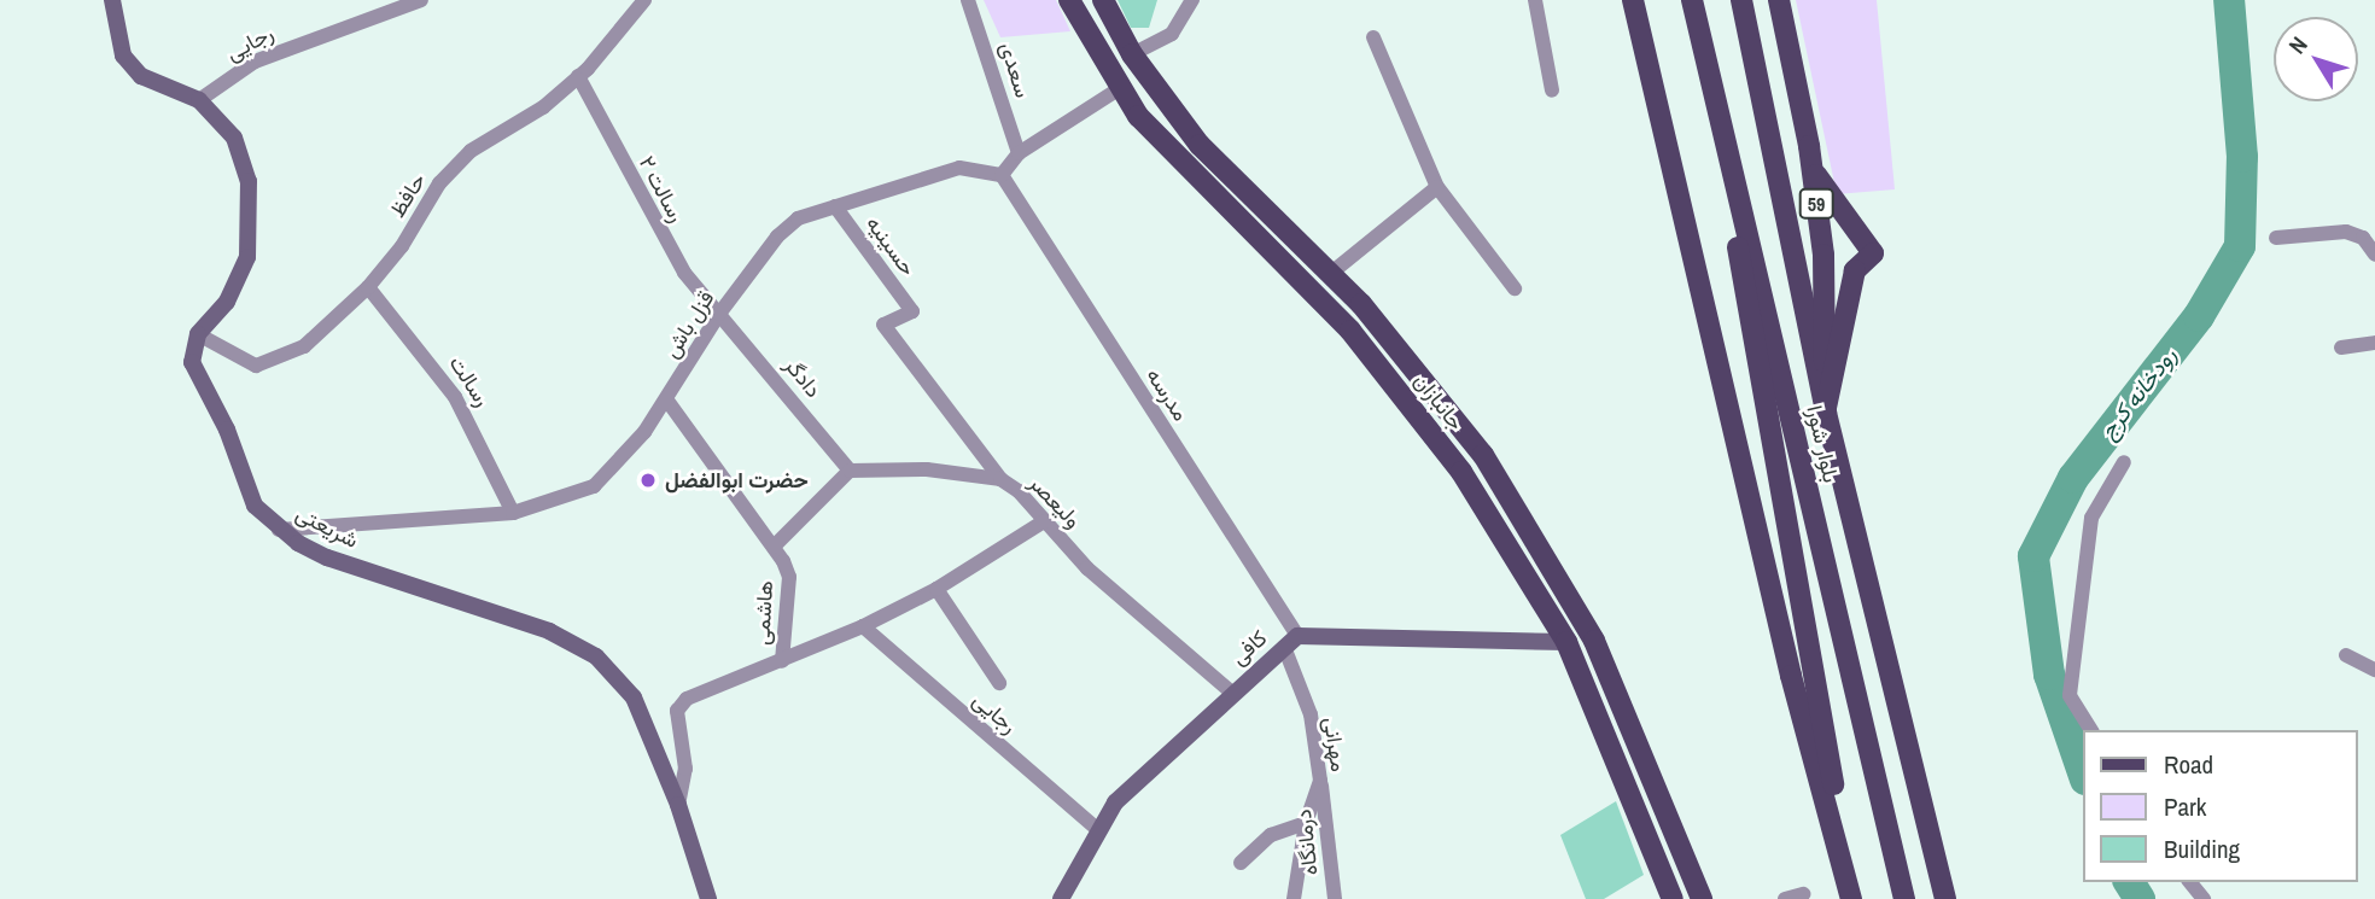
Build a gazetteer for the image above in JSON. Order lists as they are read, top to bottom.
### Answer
{
  "streets": {
    "main road": ["59", "جانبازان", "بلوار شورا"],
    "street": [
      "رجایی",
      "سعدی",
      "رسالت ۲",
      "حافظ",
      "حسینیه",
      "قزل باش",
      "دادگر",
      "رسالت",
      "مدرسه",
      "ولیعصر",
      "شریعتی",
      "هاشمی",
      "کافی",
      "مهرانی",
      "درمانگاه"
    ]
  },
  "crossings": [
    ["رجایی", "کافی"],
    ["رسالت ۲", "حافظ"],
    ["رسالت ۲", "قزل باش"],
    ["رسالت ۲", "دادگر"],
    ["حافظ", "رسالت"],
    ["حافظ", "شریعتی"],
    ["59", "بلوار شورا"],
    ["حسینیه", "قزل باش"],
    ["حسینیه", "ولیعصر"],
    ["قزل باش", "دادگر"],
    ["قزل باش", "رسالت"],
    ["قزل باش", "مدرسه"],
    ["قزل باش", "شریعتی"],
    ["قزل باش", "هاشمی"],
    ["دادگر", "ولیعصر"],
    ["مدرسه", "کافی"],
    ["مدرسه", "مهرانی"],
    ["جانبازان", "کافی"],
    ["ولیعصر", "کافی"],
    ["کافی", "مهرانی"],
    ["مهرانی", "درمانگاه"]
  ],
  "water": ["رودخانه کرج"],
  "places": ["حضرت ابوالفضل"],
  "legend": ["Road", "Park", "Building"],
  "north": "top left"
}
